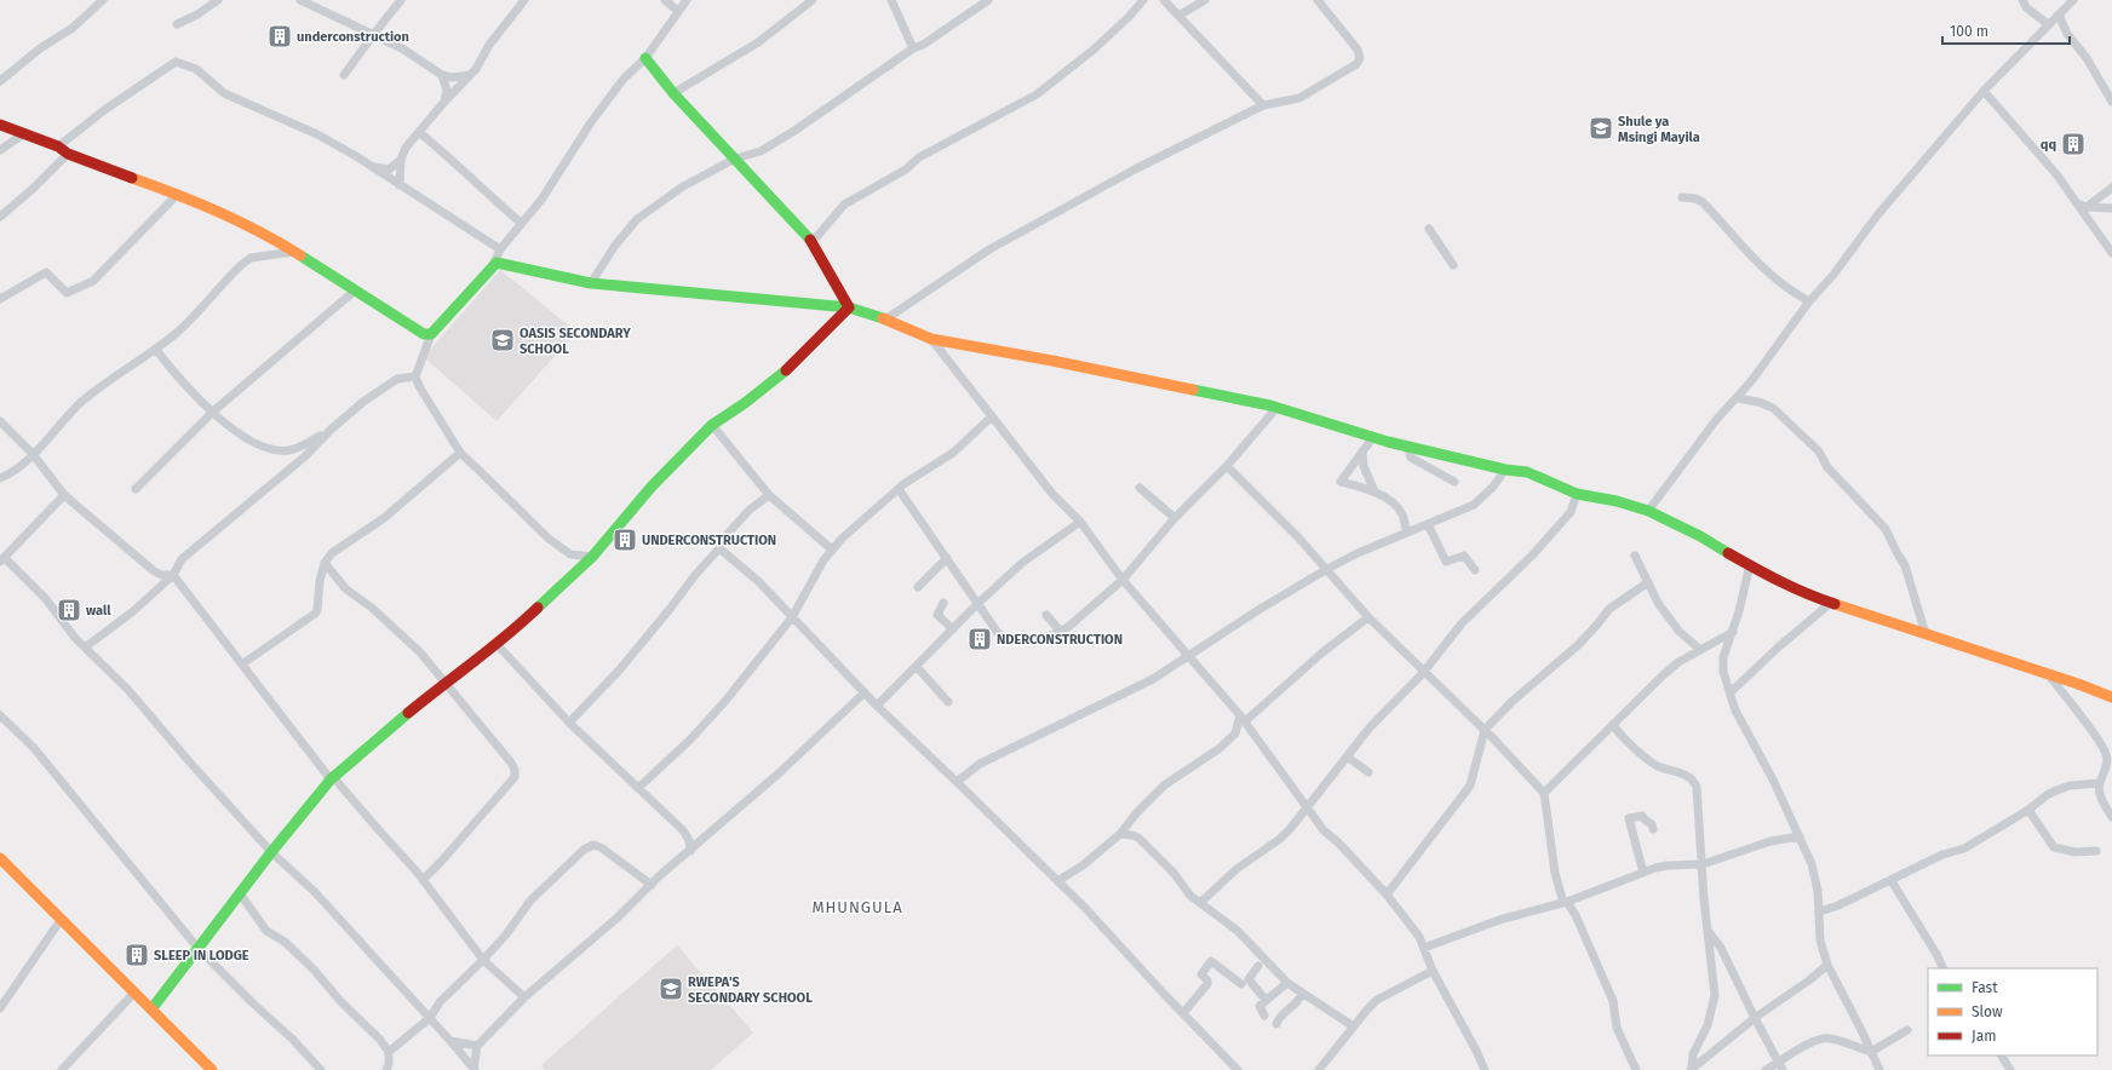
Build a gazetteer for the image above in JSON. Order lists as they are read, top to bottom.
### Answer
{
  "districts": ["MHUNGULA"],
  "places": {
    "building": [
      "underconstruction",
      "qq",
      "UNDERCONSTRUCTION",
      "wall",
      "NDERCONSTRUCTION",
      "SLEEP IN LODGE"
    ],
    "school or university": ["Shule ya Msingi Mayila", "OASIS SECONDARY SCHOOL", "RWEPA'S SECONDARY SCHOOL"]
  },
  "legend": ["Fast", "Slow", "Jam"],
  "scale_bar": "100 m"
}
